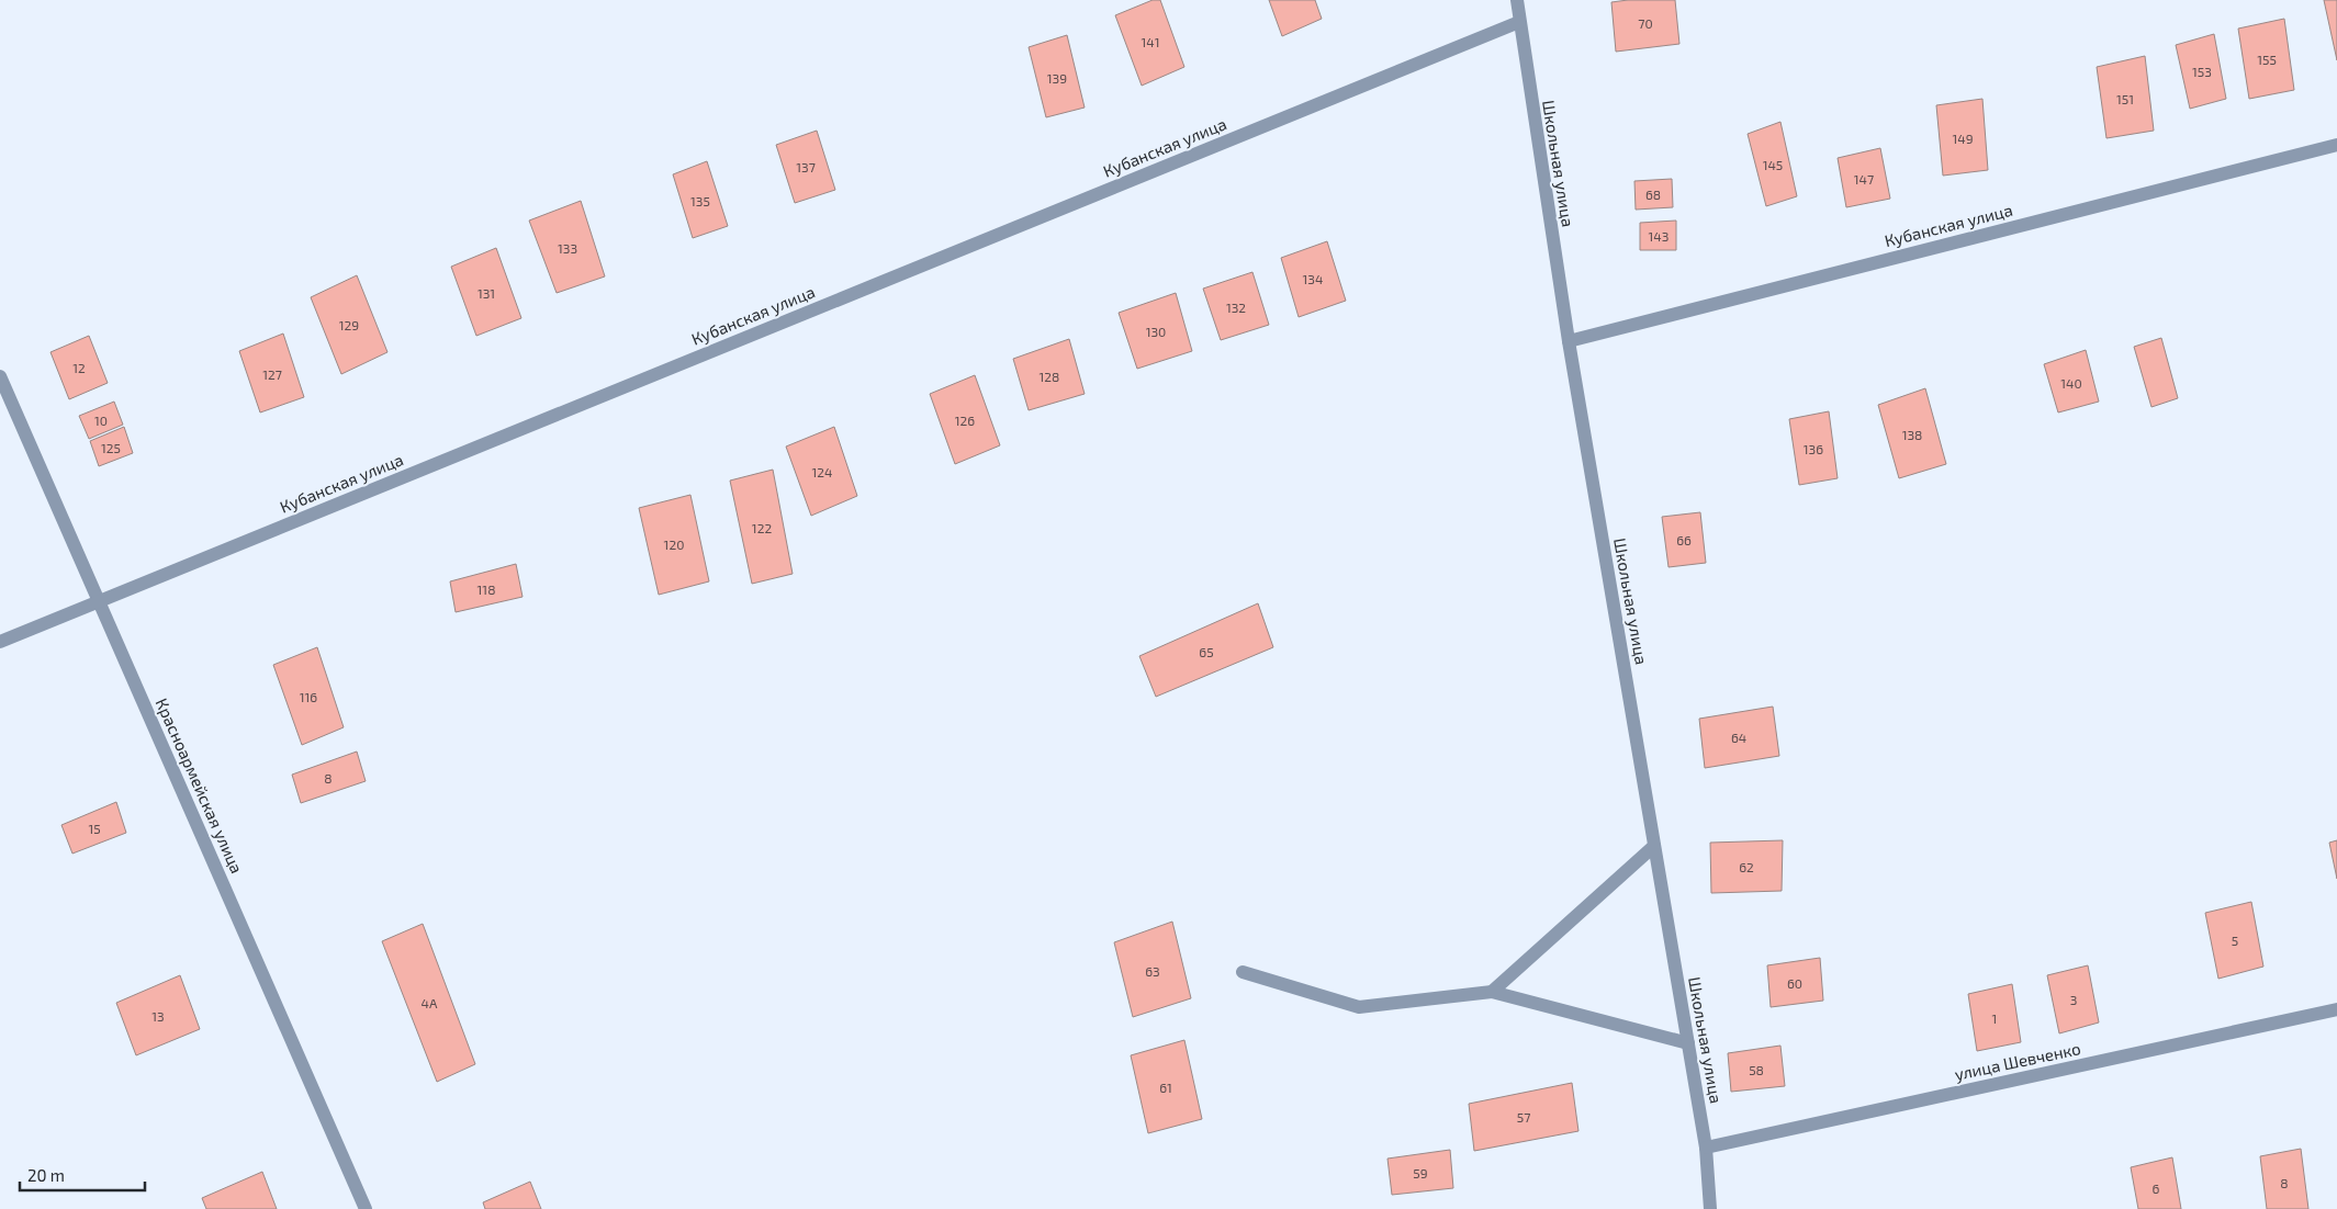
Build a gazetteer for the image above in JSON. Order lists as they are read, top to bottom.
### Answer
{
  "streets": {
    "street": [
      "Кубанская улица",
      "Школьная улица",
      "Красноармейская улица",
      "улица Шевченко"
    ]
  },
  "crossings": [
    ["Кубанская улица", "Школьная улица"],
    ["Кубанская улица", "Красноармейская улица"],
    ["Школьная улица", "улица Шевченко"]
  ],
  "house_numbers": [
    "70",
    "141",
    "155",
    "153",
    "139",
    "151",
    "149",
    "145",
    "137",
    "147",
    "68",
    "135",
    "143",
    "133",
    "134",
    "131",
    "132",
    "129",
    "130",
    "12",
    "127",
    "128",
    "140",
    "10",
    "126",
    "138",
    "125",
    "136",
    "124",
    "122",
    "66",
    "120",
    "118",
    "65",
    "116",
    "64",
    "8",
    "15",
    "62",
    "5",
    "63",
    "60",
    "3",
    "4А",
    "13",
    "1",
    "58",
    "61",
    "57",
    "59",
    "8",
    "6"
  ],
  "scale_bar": "20 m"
}
